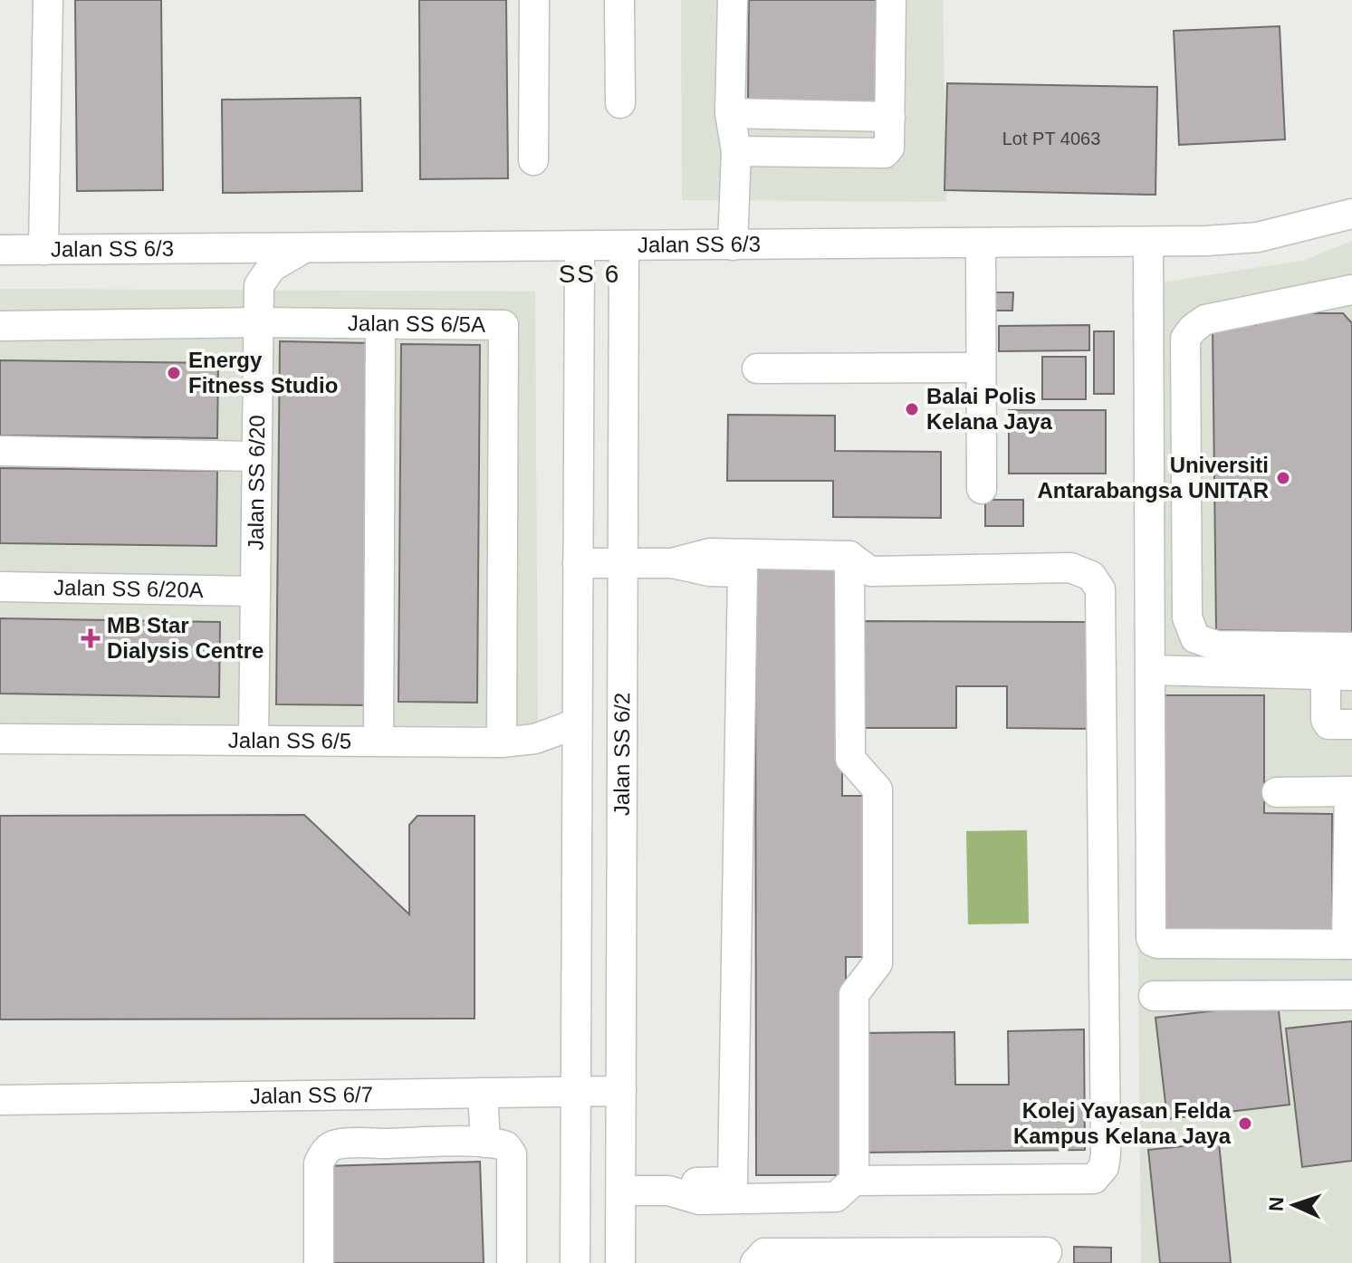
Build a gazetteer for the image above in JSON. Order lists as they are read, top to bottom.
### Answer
{
  "streets": {
    "street": [
      "Jalan SS 6/3",
      "Jalan SS 6/5A",
      "Jalan SS 6/20",
      "Jalan SS 6/20A",
      "Jalan SS 6/5",
      "Jalan SS 6/2",
      "Jalan SS 6/7"
    ]
  },
  "crossings": [
    ["Jalan SS 6/3", "Jalan SS 6/20"],
    ["Jalan SS 6/3", "Jalan SS 6/2"],
    ["Jalan SS 6/5A", "Jalan SS 6/20"],
    ["Jalan SS 6/5A", "Jalan SS 6/5"],
    ["Jalan SS 6/20", "Jalan SS 6/20A"],
    ["Jalan SS 6/20", "Jalan SS 6/5"],
    ["Jalan SS 6/5", "Jalan SS 6/2"],
    ["Jalan SS 6/2", "Jalan SS 6/7"]
  ],
  "districts": ["SS 6"],
  "places": {
    "other": [
      "Energy Fitness Studio",
      "Balai Polis Kelana Jaya",
      "Universiti Antarabangsa UNITAR",
      "Kolej Yayasan Felda Kampus Kelana Jaya"
    ],
    "health": ["MB Star Dialysis Centre"]
  },
  "house_numbers": ["Lot PT 4063"],
  "north": "left"
}
